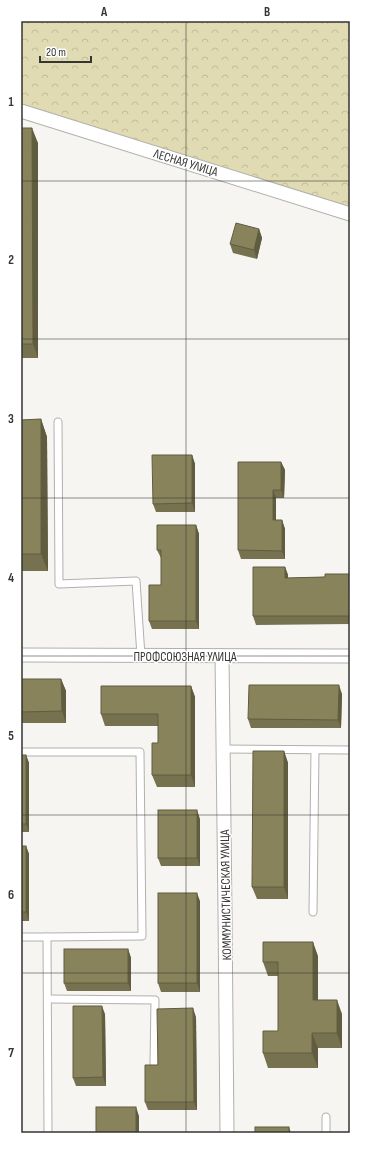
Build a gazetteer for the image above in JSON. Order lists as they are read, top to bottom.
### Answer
{
  "streets": {
    "street": ["ЛЕСНАЯ УЛИЦА", "ПРОФСОЮЗНАЯ УЛИЦА", "КОММУНИСТИЧЕСКАЯ УЛИЦА"]
  },
  "crossings": [
    ["ПРОФСОЮЗНАЯ УЛИЦА", "КОММУНИСТИЧЕСКАЯ УЛИЦА"]
  ],
  "scale_bar": "20 m",
  "grid": {
    "columns": ["A", "B"],
    "rows": [
      "1",
      "2",
      "3",
      "4",
      "5",
      "6",
      "7"
    ]
  }
}
